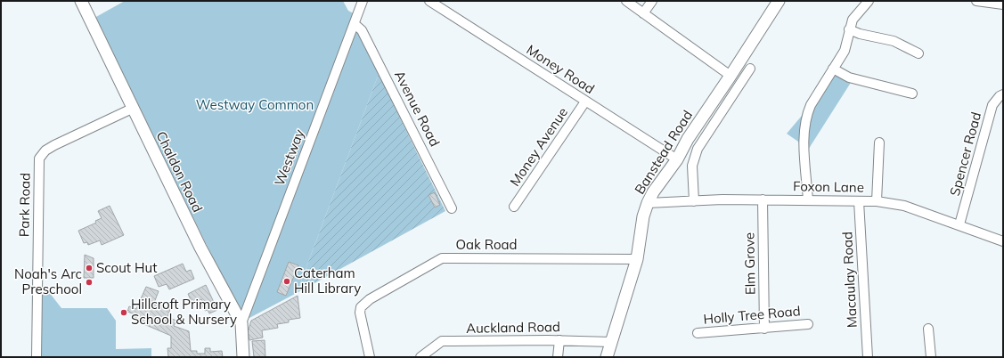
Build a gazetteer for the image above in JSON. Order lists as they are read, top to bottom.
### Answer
{
  "streets": {
    "main road": ["Banstead Road", "Chaldon Road"],
    "street": [
      "Money Road",
      "Avenue Road",
      "Money Avenue",
      "Spencer Road",
      "Westway",
      "Foxon Lane",
      "Park Road",
      "Oak Road",
      "Elm Grove",
      "Macaulay Road",
      "Holly Tree Road",
      "Auckland Road"
    ]
  },
  "crossings": [
    ["Money Road", "Money Avenue"],
    ["Money Road", "Banstead Road"],
    ["Avenue Road", "Westway"],
    ["Banstead Road", "Foxon Lane"],
    ["Banstead Road", "Oak Road"],
    ["Banstead Road", "Auckland Road"],
    ["Spencer Road", "Foxon Lane"],
    ["Westway", "Chaldon Road"],
    ["Chaldon Road", "Park Road"],
    ["Foxon Lane", "Elm Grove"],
    ["Foxon Lane", "Macaulay Road"],
    ["Elm Grove", "Holly Tree Road"]
  ],
  "parks": ["Westway Common"],
  "places": [
    "Scout Hut",
    "Caterham Hill Library",
    "Noah's Arc Preschool",
    "Hillcroft Primary School & Nursery"
  ]
}
